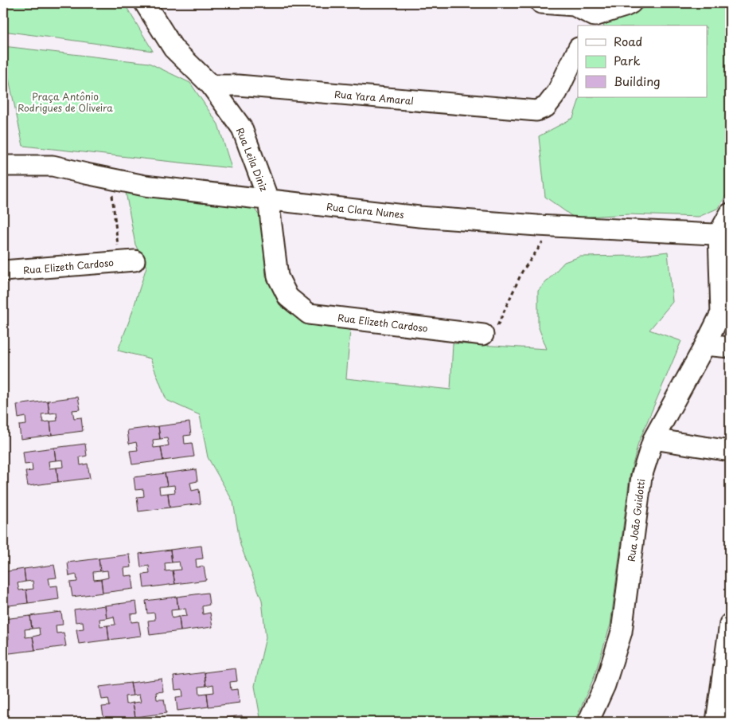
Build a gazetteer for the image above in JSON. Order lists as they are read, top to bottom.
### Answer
{
  "streets": {
    "street": [
      "Rua Yara Amaral",
      "Rua Leila Diniz",
      "Rua Clara Nunes",
      "Rua Elizeth Cardoso",
      "Rua João Guidotti"
    ]
  },
  "crossings": [
    ["Rua Yara Amaral", "Rua Leila Diniz"],
    ["Rua Leila Diniz", "Rua Clara Nunes"],
    ["Rua Leila Diniz", "Rua Elizeth Cardoso"],
    ["Rua Clara Nunes", "Rua João Guidotti"]
  ],
  "parks": ["Praça Antônio Rodrigues de Oliveira"],
  "legend": ["Road", "Park", "Building"]
}
